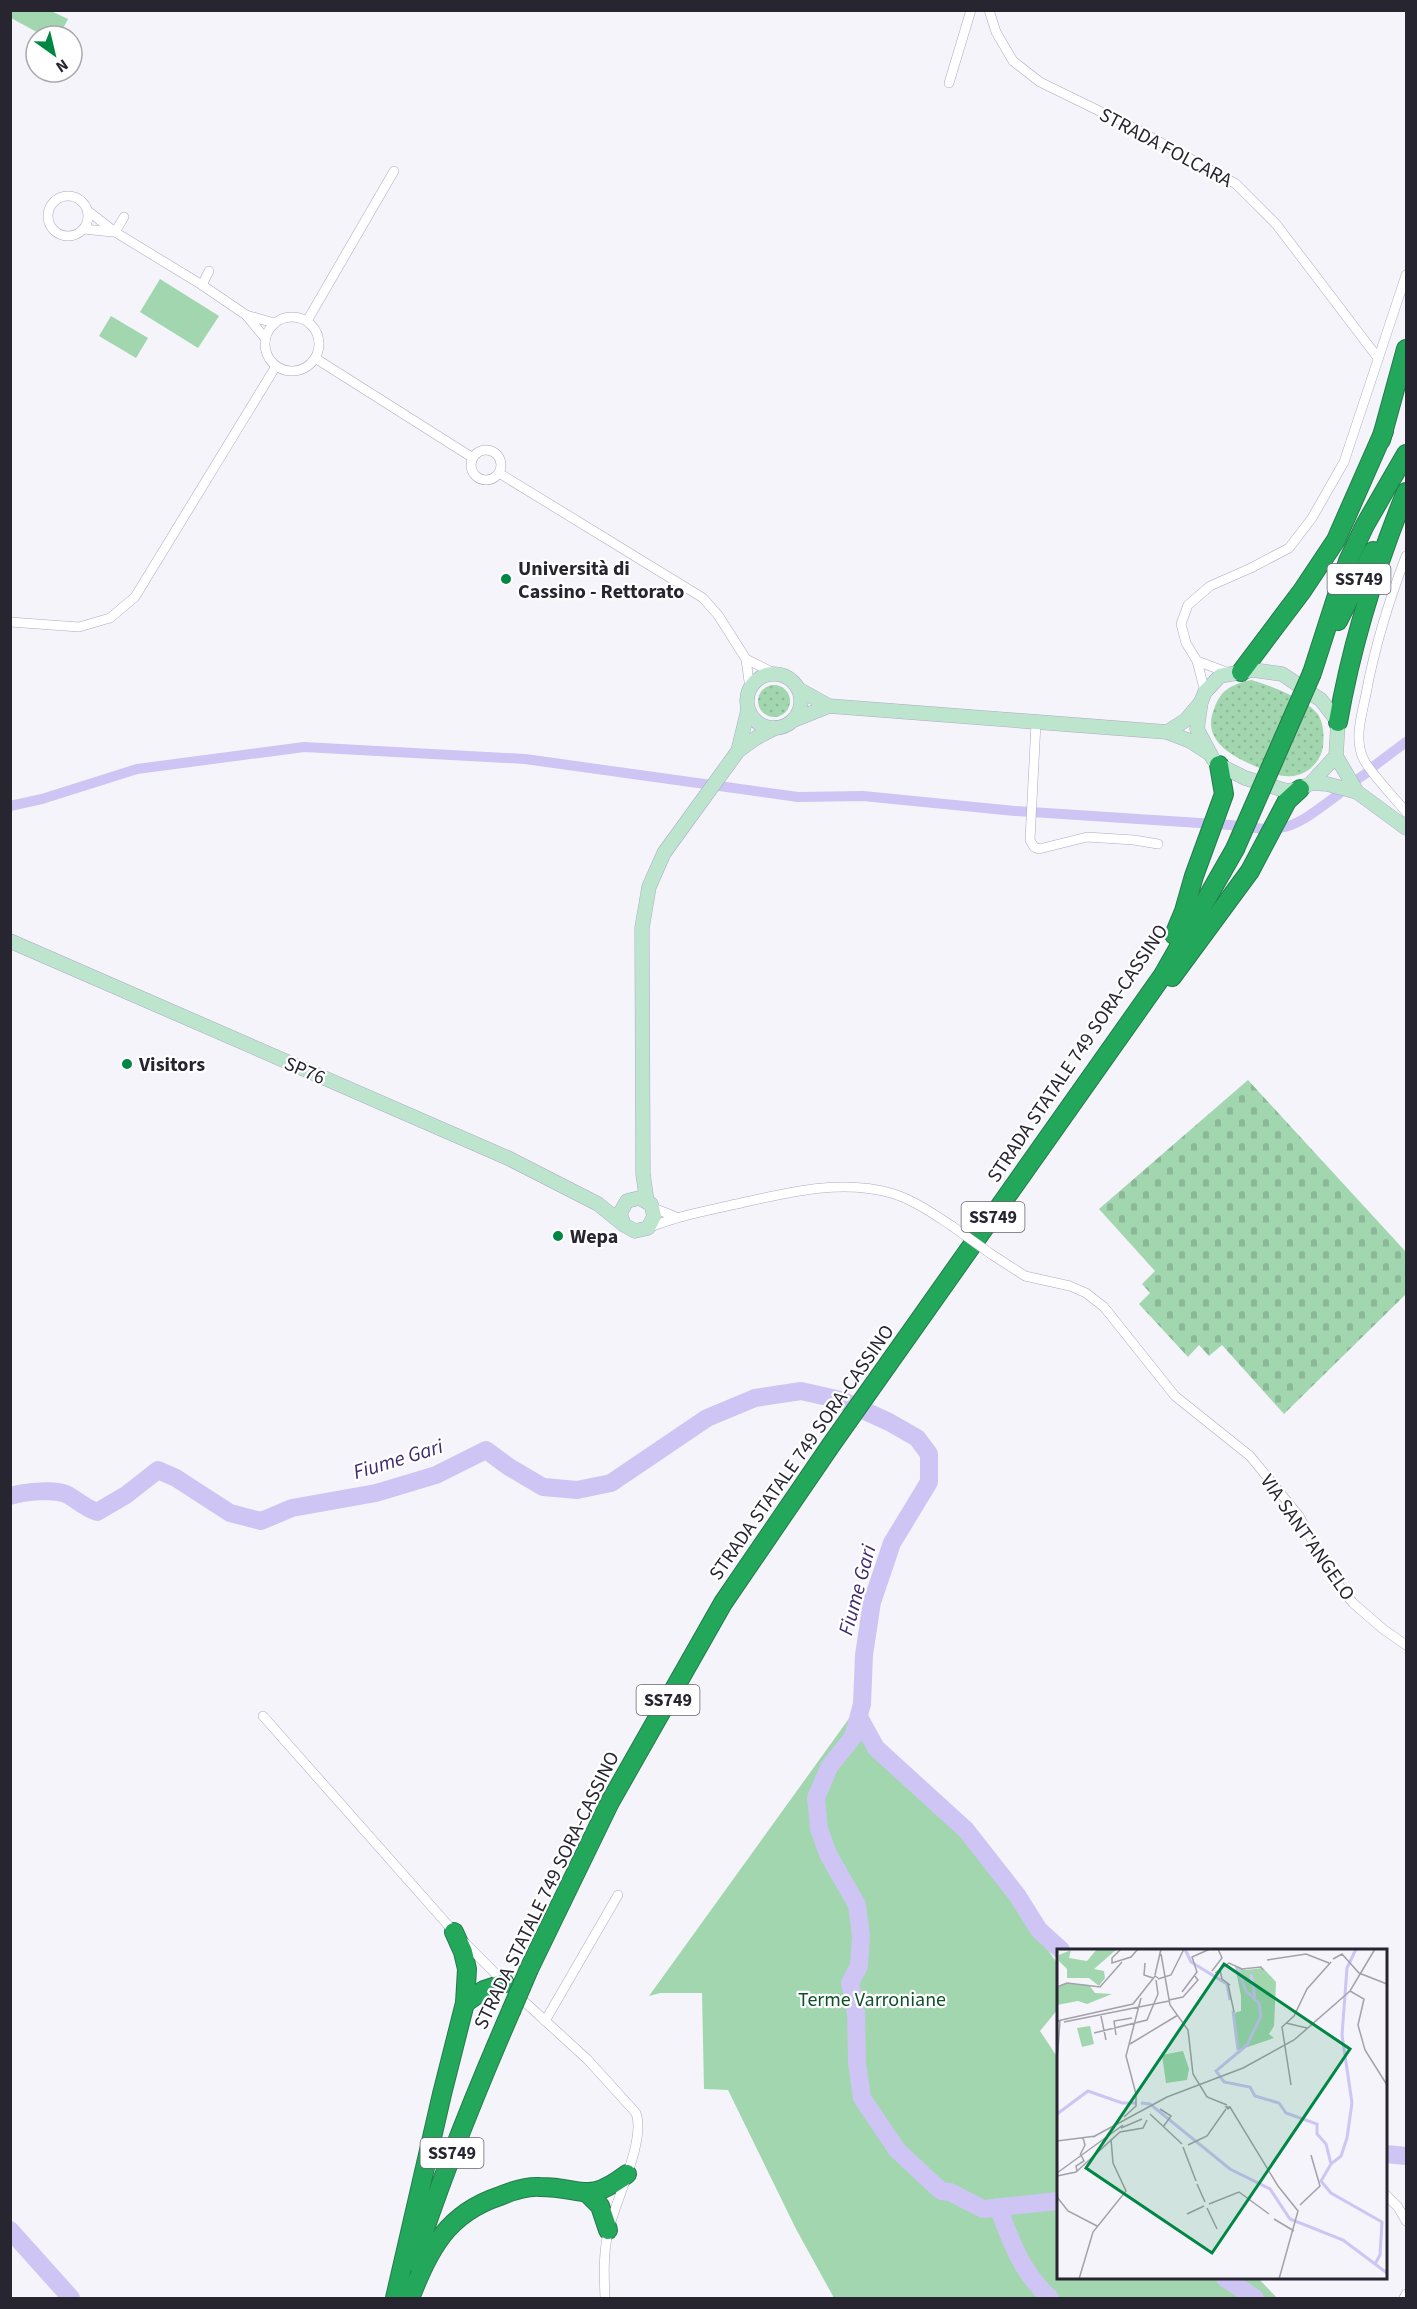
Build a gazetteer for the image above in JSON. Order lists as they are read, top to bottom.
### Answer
{
  "streets": {
    "highway": ["SS749", "STRADA STATALE 749 SORA-CASSINO"],
    "street": ["STRADA FOLCARA", "SP76", "VIA SANT'ANGELO"]
  },
  "crossings": [
    ["SP76", "VIA SANT'ANGELO"]
  ],
  "water": ["Fiume Gari"],
  "parks": ["Terme Varroniane"],
  "places": ["Università di Cassino - Rettorato", "Visitors", "Wepa"],
  "north": "bottom right"
}
